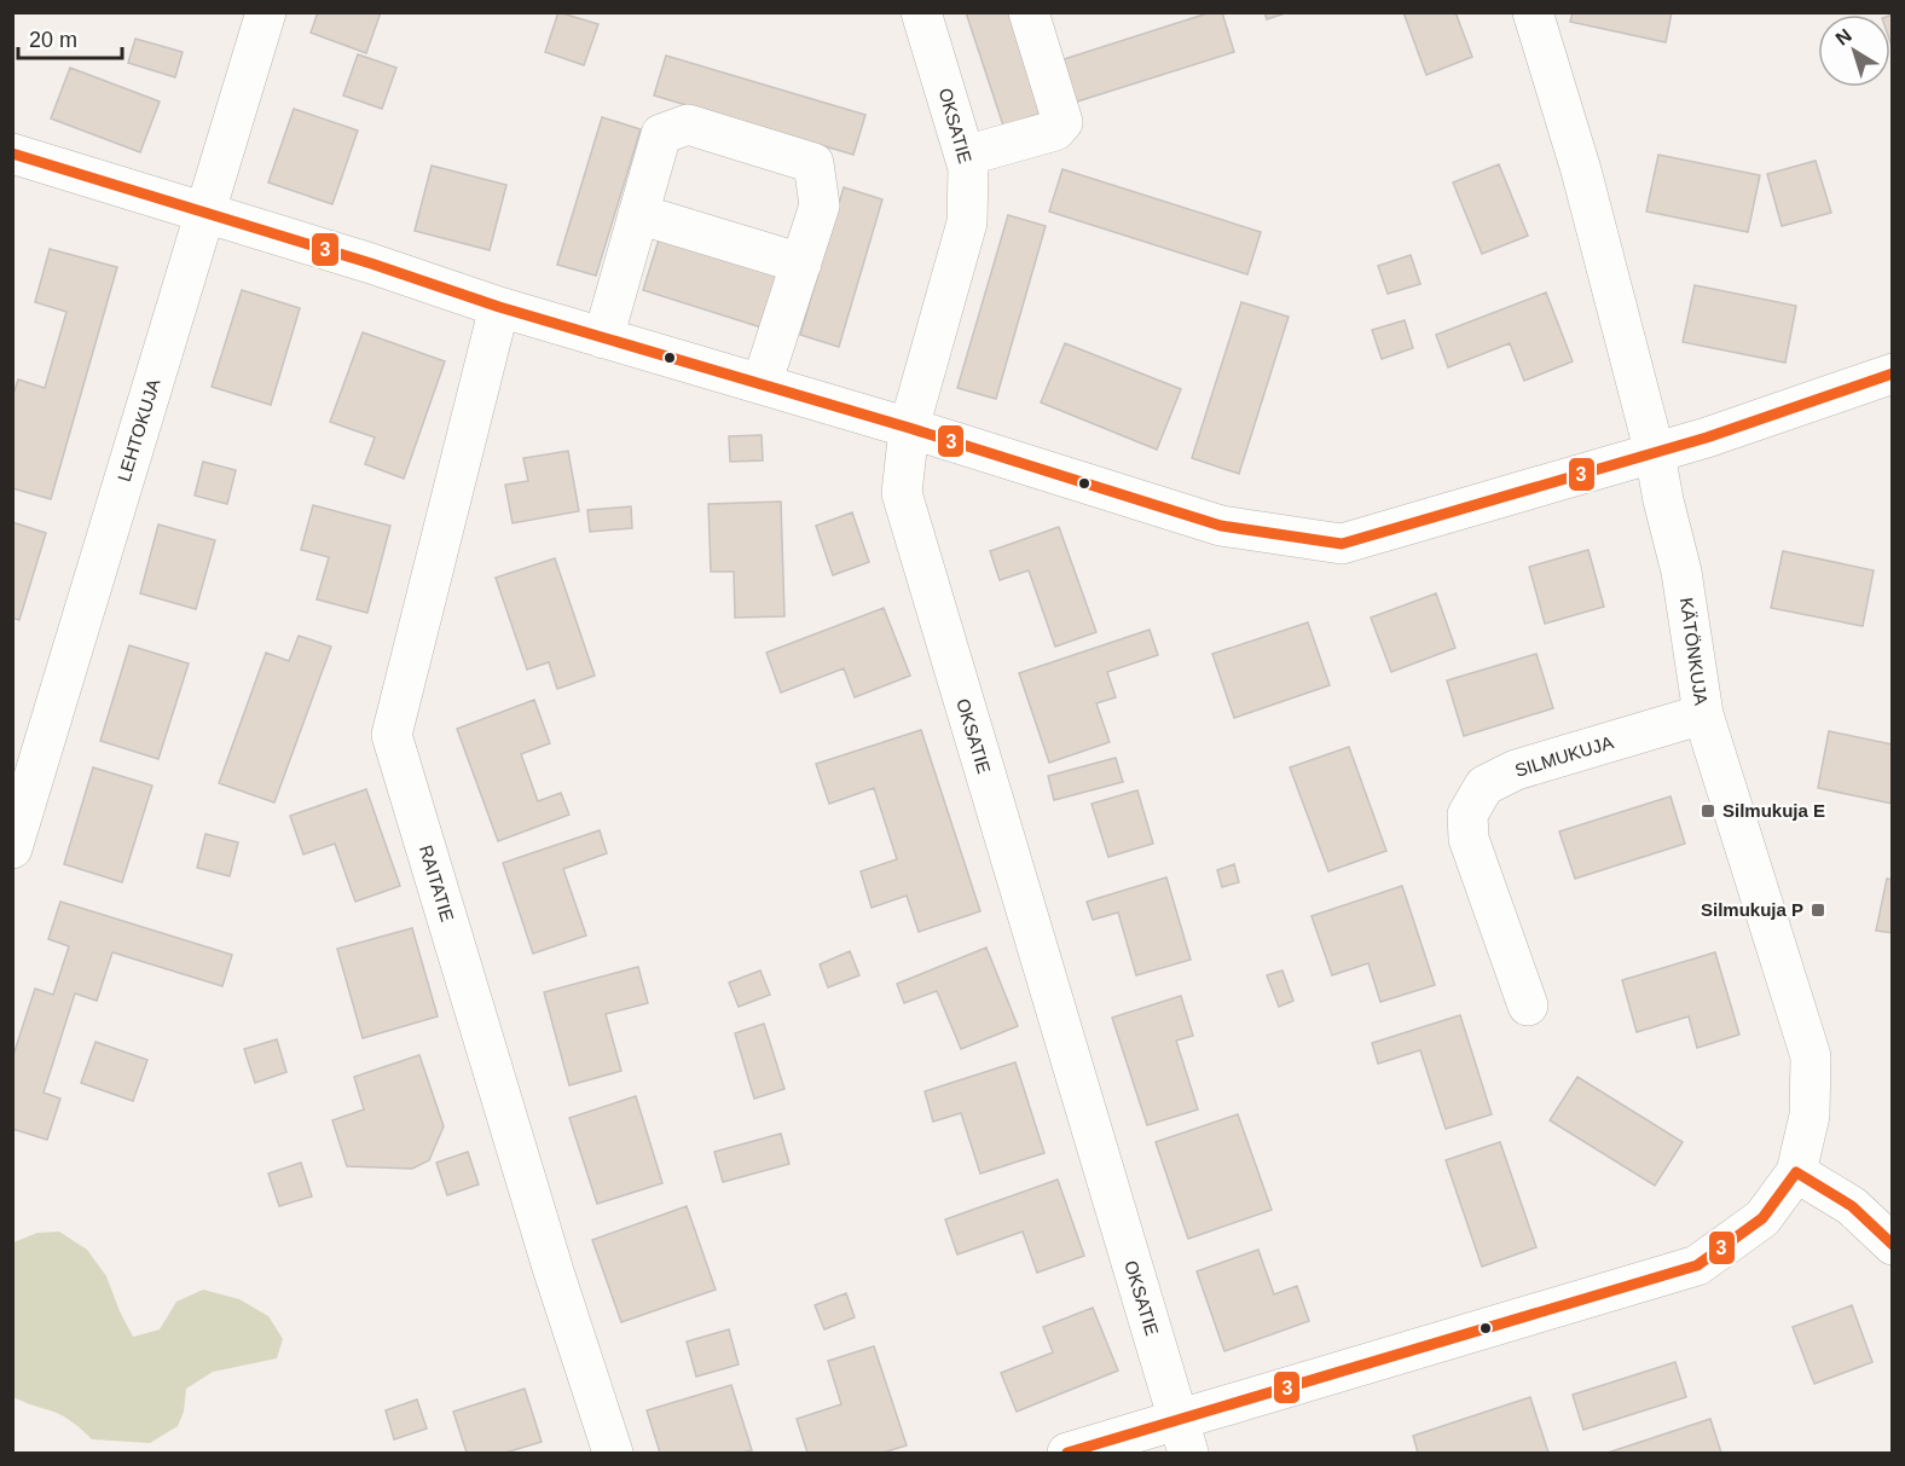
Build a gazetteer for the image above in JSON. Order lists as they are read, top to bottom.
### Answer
{
  "streets": {
    "street": [
      "OKSATIE",
      "LEHTOKUJA",
      "KÄTÖNKUJA",
      "SILMUKUJA",
      "RAITATIE"
    ]
  },
  "crossings": [
    ["KÄTÖNKUJA", "SILMUKUJA"]
  ],
  "places": {
    "transit": ["Silmukuja E", "Silmukuja P"]
  },
  "lines": ["transit line 3"],
  "scale_bar": "20 m",
  "north": "top left"
}
